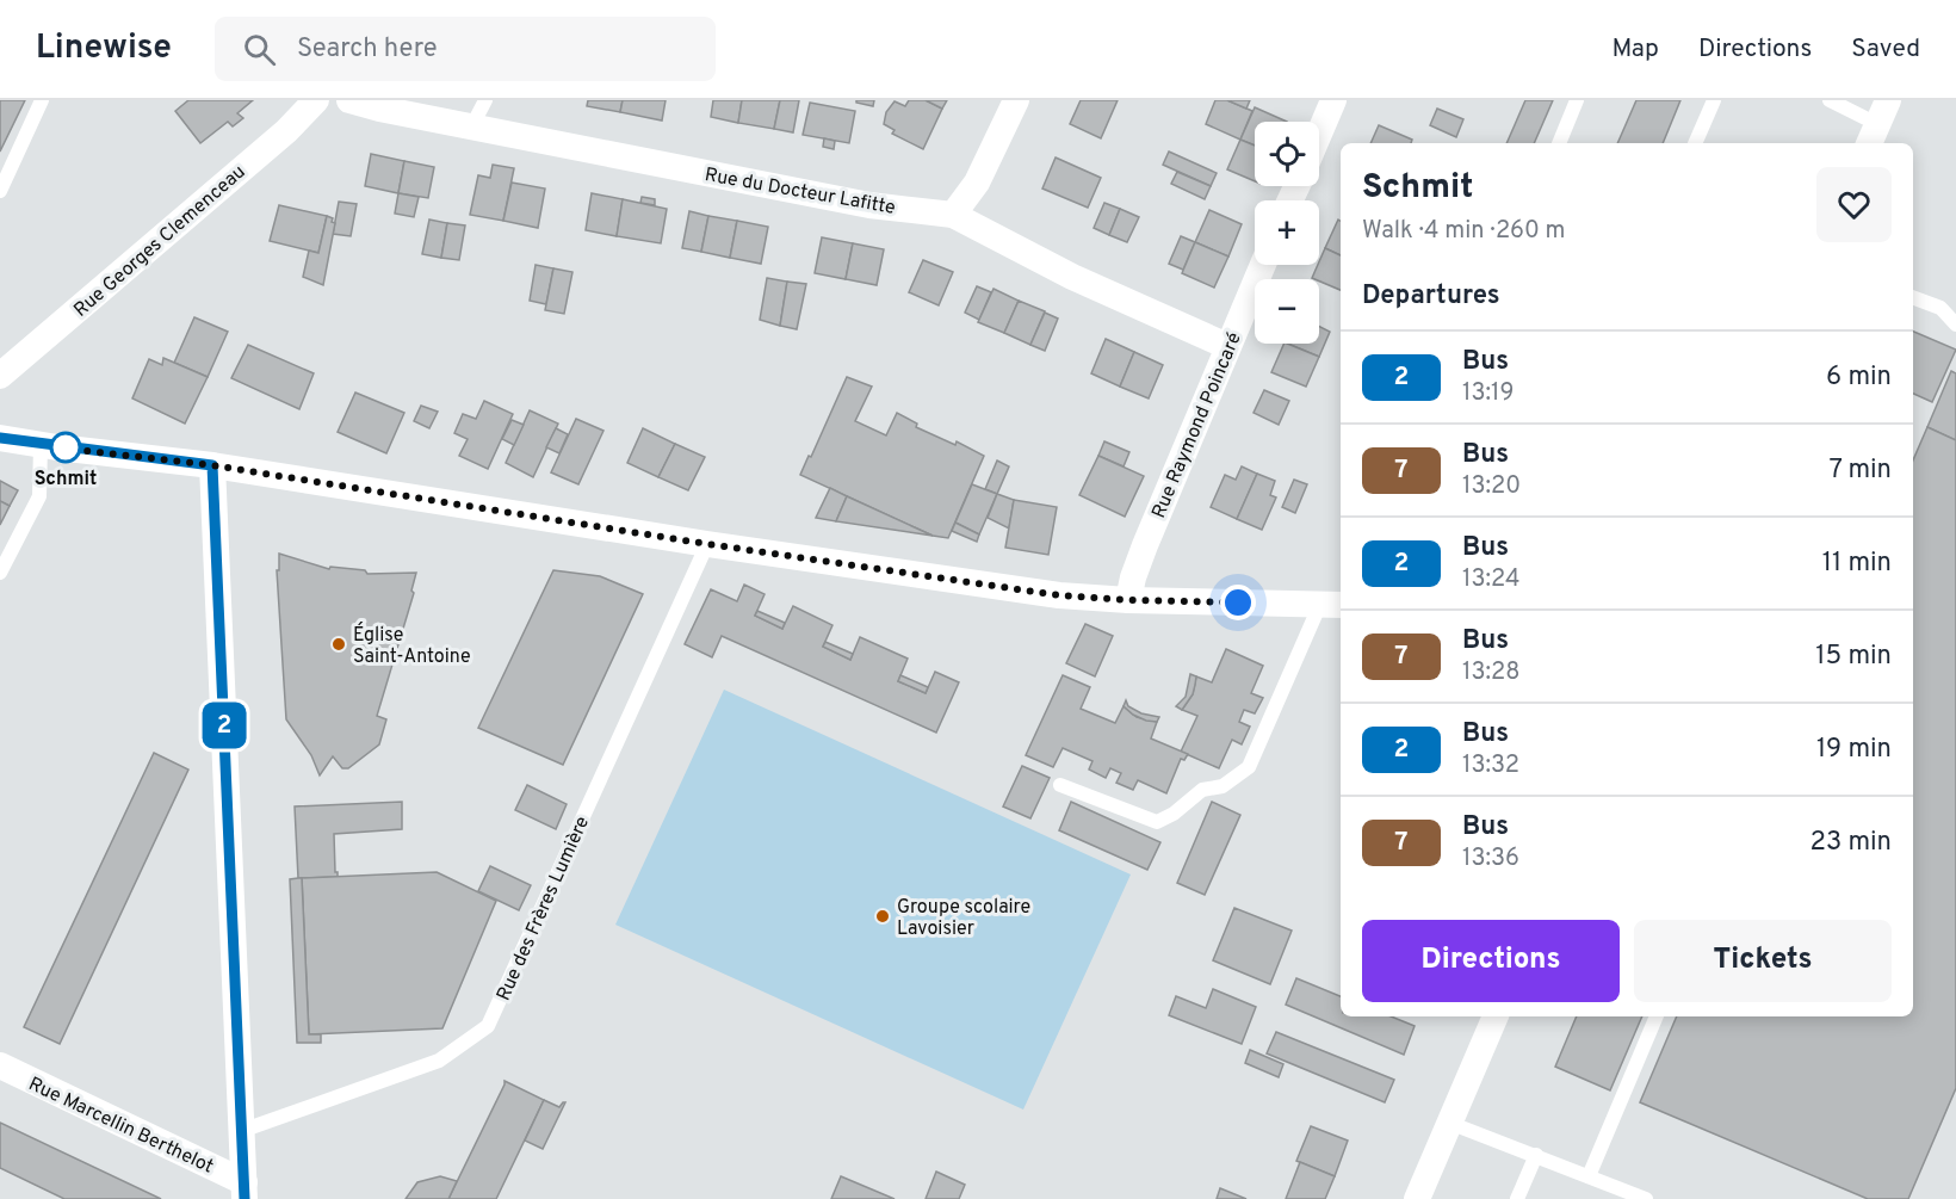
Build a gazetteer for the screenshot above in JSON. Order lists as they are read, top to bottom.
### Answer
{
  "streets": {
    "street": [
      "Rue du Docteur Lafitte",
      "Rue Georges Clemenceau",
      "Rue Raymond Poincaré",
      "Rue Marcellin Berthelot"
    ],
    "lane": ["Rue des Frères Lumière"]
  },
  "crossings": [
    ["Rue du Docteur Lafitte", "Rue Raymond Poincaré"]
  ],
  "places": ["Schmit", "Église Saint-Antoine", "Groupe scolaire Lavoisier"],
  "lines": ["bus line 2"],
  "page": {
    "header": "Linewise",
    "search": "Search here",
    "nav": ["Map", "Directions", "Saved"],
    "on_map": "2",
    "map_buttons": ["+", "−"],
    "heading": [
      ["Schmit", "Walk · 4 min · 260 m"],
      "Departures"
    ],
    "list": [
      {
        "mark": "2",
        "name": "Bus",
        "note": "13:19",
        "value": "6 min"
      },
      {
        "mark": "7",
        "name": "Bus",
        "note": "13:20",
        "value": "7 min"
      },
      {
        "mark": "2",
        "name": "Bus",
        "note": "13:24",
        "value": "11 min"
      },
      {
        "mark": "7",
        "name": "Bus",
        "note": "13:28",
        "value": "15 min"
      },
      {
        "mark": "2",
        "name": "Bus",
        "note": "13:32",
        "value": "19 min"
      },
      {
        "mark": "7",
        "name": "Bus",
        "note": "13:36",
        "value": "23 min"
      }
    ],
    "buttons": ["Directions", "Tickets"]
  }
}
